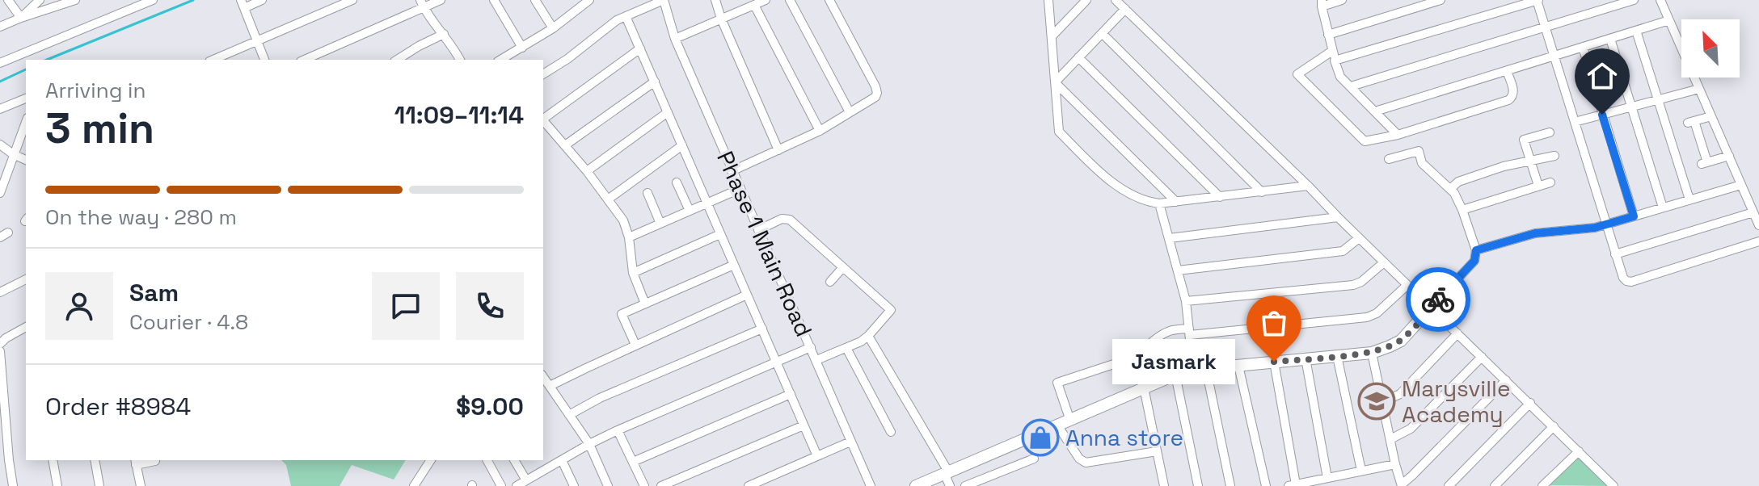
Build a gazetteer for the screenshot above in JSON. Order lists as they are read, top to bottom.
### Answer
{
  "streets": {
    "street": ["Phase 1 Main Road"]
  },
  "places": {
    "other": ["Jasmark"],
    "school or university": ["Marysville Academy"],
    "shop": ["Anna store"]
  },
  "north": "top left",
  "page": {
    "heading": ["3 min", "Arriving in", "11:09–11:14"],
    "panel": [
      "Sam",
      "Courier · 4.8",
      "Order #8984",
      "$9.00"
    ],
    "bar": "On the way · 280 m",
    "bubble": "Jasmark"
  }
}
